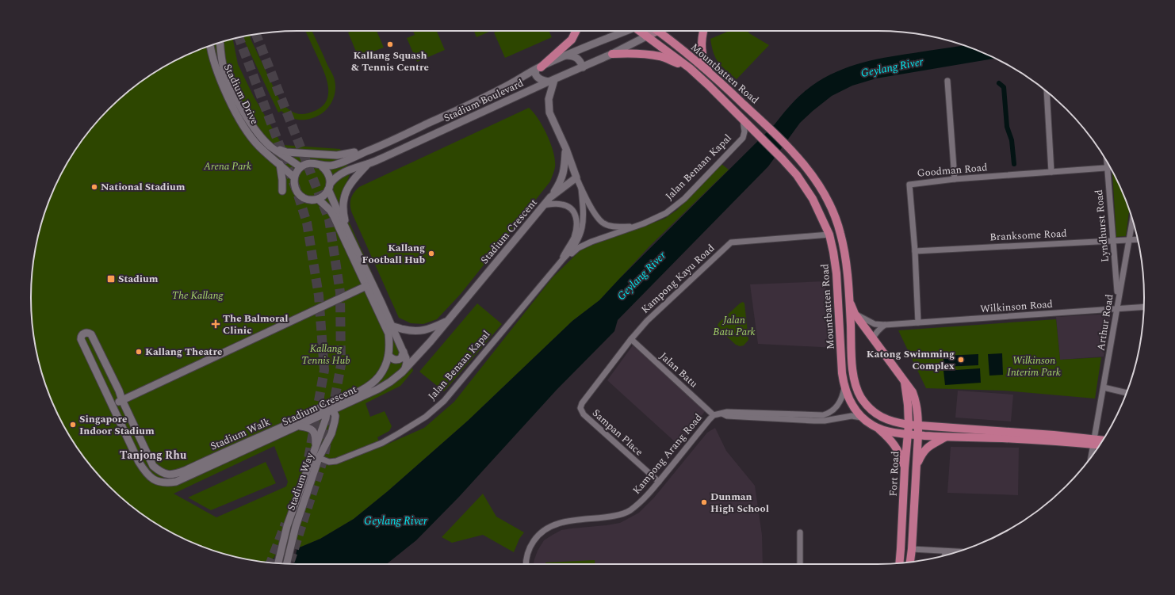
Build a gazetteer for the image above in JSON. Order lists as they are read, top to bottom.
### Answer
{
  "streets": {
    "main road": ["Mountbatten Road", "Fort Road"],
    "street": [
      "Stadium Drive",
      "Stadium Boulevard",
      "Jalan Benaan Kapal",
      "Goodman Road",
      "Lyndhurst Road",
      "Stadium Crescent",
      "Branksome Road",
      "Kampong Kayu Road",
      "Wilkinson Road",
      "Arthur Road",
      "Jalan Batu",
      "Sampan Place",
      "Stadium Walk",
      "Kampong Arang Road",
      "Stadium Way"
    ]
  },
  "crossings": [
    ["Mountbatten Road", "Stadium Boulevard"],
    ["Mountbatten Road", "Jalan Benaan Kapal"],
    ["Mountbatten Road", "Kampong Kayu Road"],
    ["Mountbatten Road", "Arthur Road"],
    ["Mountbatten Road", "Kampong Arang Road"],
    ["Mountbatten Road", "Fort Road"],
    ["Stadium Drive", "Stadium Boulevard"],
    ["Stadium Drive", "Stadium Walk"],
    ["Stadium Boulevard", "Stadium Walk"],
    ["Jalan Benaan Kapal", "Stadium Crescent"],
    ["Jalan Benaan Kapal", "Stadium Way"],
    ["Goodman Road", "Lyndhurst Road"],
    ["Goodman Road", "Branksome Road"],
    ["Goodman Road", "Wilkinson Road"],
    ["Lyndhurst Road", "Branksome Road"],
    ["Lyndhurst Road", "Arthur Road"],
    ["Stadium Crescent", "Stadium Walk"],
    ["Stadium Crescent", "Stadium Way"],
    ["Branksome Road", "Arthur Road"],
    ["Kampong Kayu Road", "Jalan Batu"],
    ["Kampong Kayu Road", "Sampan Place"],
    ["Wilkinson Road", "Arthur Road"],
    ["Wilkinson Road", "Fort Road"],
    ["Jalan Batu", "Kampong Arang Road"],
    ["Sampan Place", "Kampong Arang Road"],
    ["Stadium Walk", "Stadium Way"]
  ],
  "districts": ["Tanjong Rhu"],
  "water": ["Geylang River"],
  "parks": [
    "Arena Park",
    "The Kallang",
    "Jalan Batu Park",
    "Kallang Tennis Hub",
    "Wilkinson Interim Park"
  ],
  "places": {
    "other": [
      "Kallang Squash & Tennis Centre",
      "National Stadium",
      "Kallang Football Hub",
      "Kallang Theatre",
      "Katong Swimming Complex",
      "Singapore Indoor Stadium",
      "Dunman High School"
    ],
    "transit": ["Stadium"],
    "health": ["The Balmoral Clinic"]
  }
}
